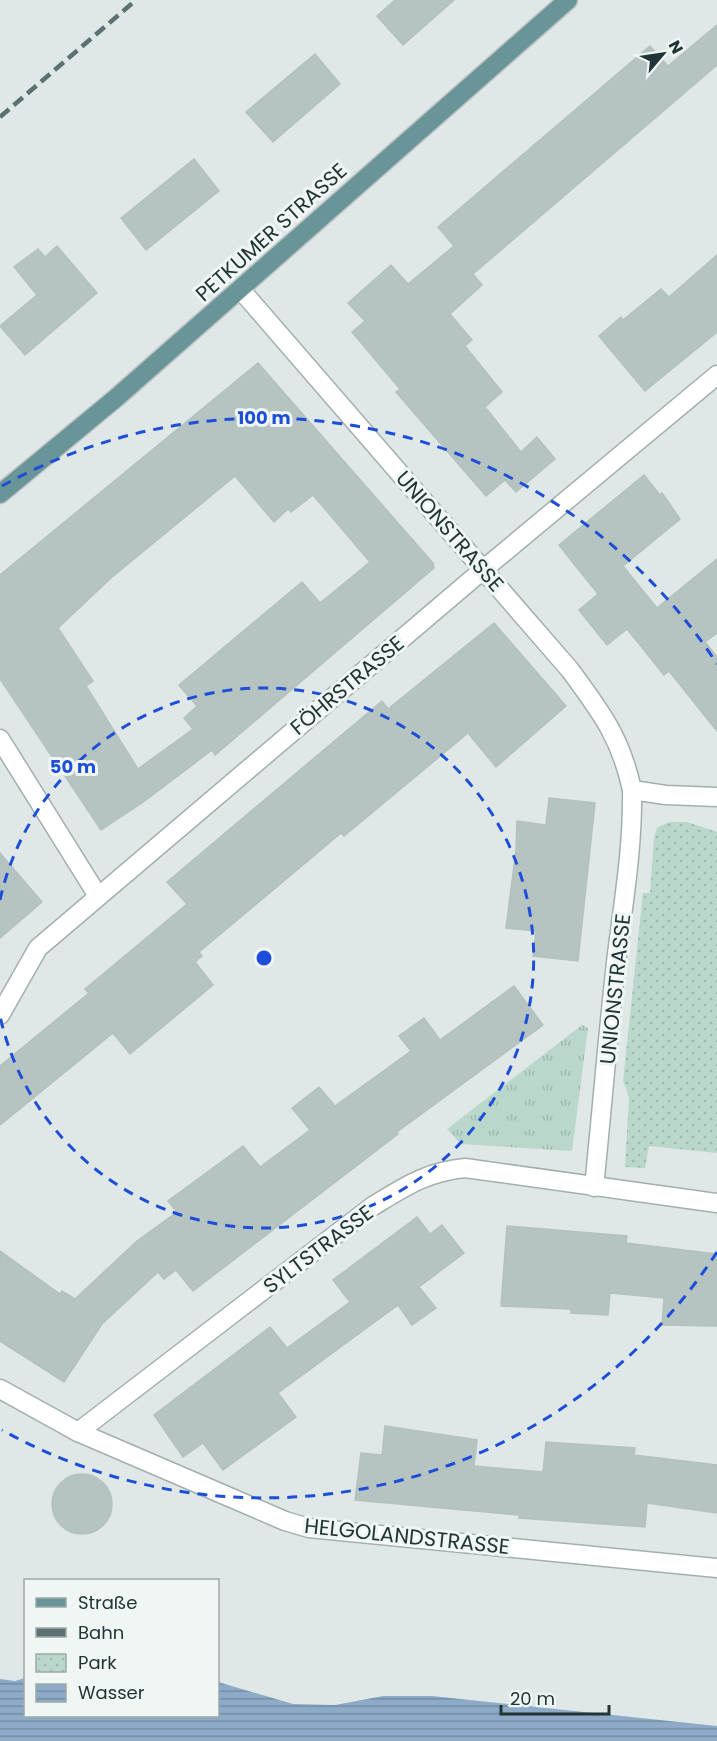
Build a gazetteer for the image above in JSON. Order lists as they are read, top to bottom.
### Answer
{
  "streets": {
    "main road": ["PETKUMER STRASSE"],
    "street": [
      "UNIONSTRASSE",
      "FÖHRSTRASSE",
      "SYLTSTRASSE",
      "HELGOLANDSTRASSE"
    ]
  },
  "crossings": [
    ["PETKUMER STRASSE", "UNIONSTRASSE"],
    ["UNIONSTRASSE", "FÖHRSTRASSE"],
    ["UNIONSTRASSE", "SYLTSTRASSE"],
    ["SYLTSTRASSE", "HELGOLANDSTRASSE"]
  ],
  "legend": [
    "Straße",
    "Bahn",
    "Park",
    "Wasser"
  ],
  "scale_bar": "20 m",
  "north": "top right",
  "rings": ["100 m", "50 m"]
}
